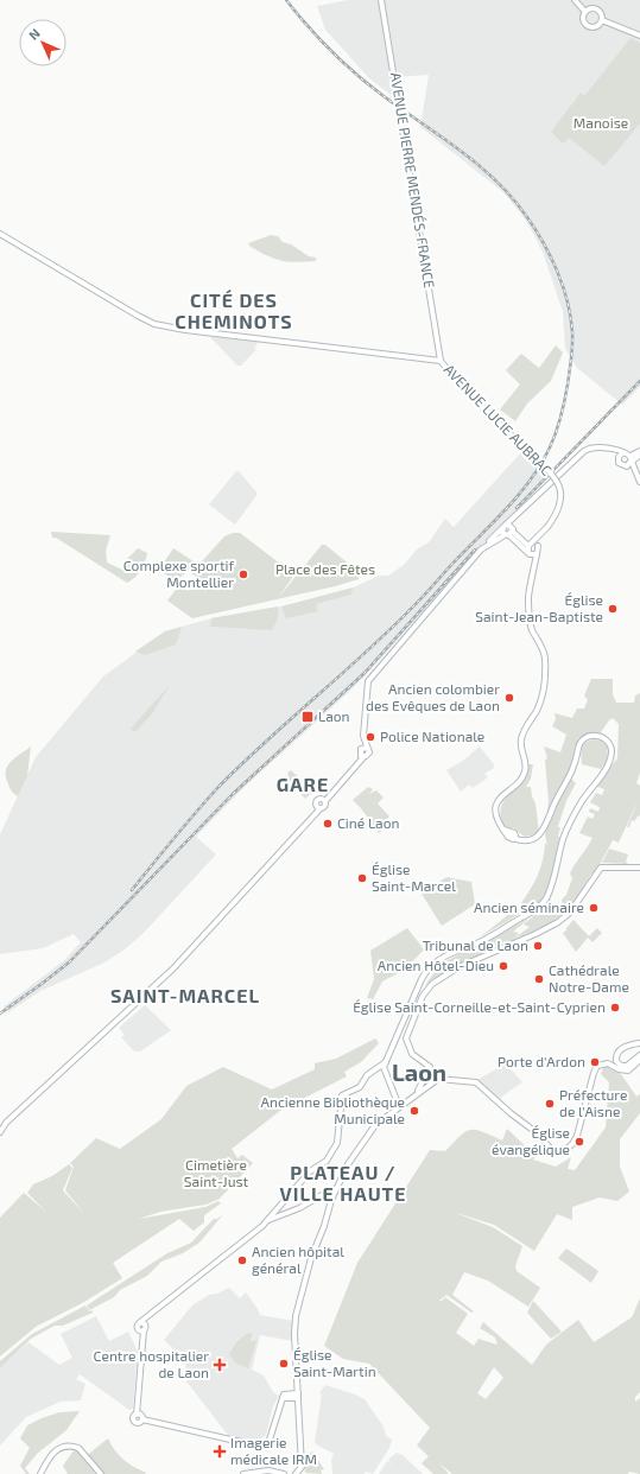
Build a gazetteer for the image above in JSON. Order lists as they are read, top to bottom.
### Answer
{
  "streets": {
    "main road": ["AVENUE PIERRE MENDÉS-FRANCE", "AVENUE LUCIE AUBRAC"]
  },
  "crossings": [
    ["AVENUE PIERRE MENDÉS-FRANCE", "AVENUE LUCIE AUBRAC"]
  ],
  "districts": [
    "CITÉ DES CHEMINOTS",
    "GARE",
    "SAINT-MARCEL",
    "Laon",
    "PLATEAU / VILLE HAUTE"
  ],
  "parks": ["Manoise", "Place des Fêtes", "Cimetière Saint-Just"],
  "places": {
    "other": [
      "Complexe sportif Montellier",
      "Église Saint-Jean-Baptiste",
      "Ancien colombier des Evêques de Laon",
      "Police Nationale",
      "Ciné Laon",
      "Église Saint-Marcel",
      "Ancien séminaire",
      "Tribunal de Laon",
      "Ancien Hôtel-Dieu",
      "Cathédrale Notre-Dame",
      "Église Saint-Corneille-et-Saint-Cyprien",
      "Porte d'Ardon",
      "Préfecture de l'Aisne",
      "Ancienne Bibliothèque Municipale",
      "Église évangélique",
      "Ancien hôpital général",
      "Église Saint-Martin"
    ],
    "transit": ["Laon"],
    "health": ["Centre hospitalier de Laon", "Imagerie médicale IRM"]
  },
  "north": "top left"
}
